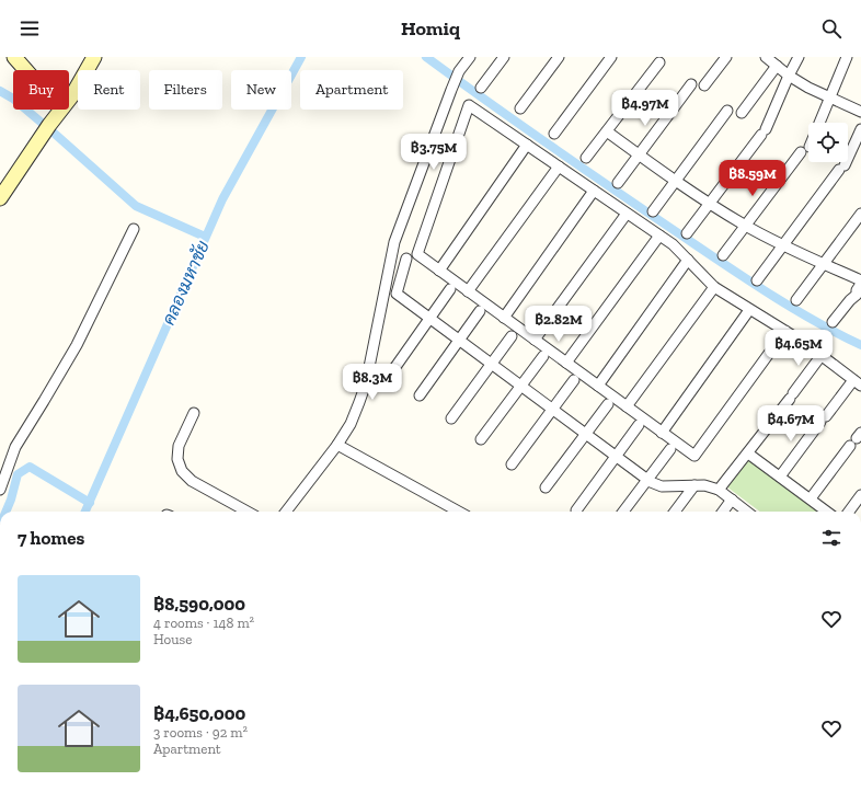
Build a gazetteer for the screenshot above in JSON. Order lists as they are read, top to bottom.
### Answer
{
  "water": ["คลองมหาชัย"],
  "page": {
    "header": "Homiq",
    "chip": [
      "Buy",
      "Rent",
      "Filters",
      "New",
      "Apartment"
    ],
    "price": [
      "฿4.97M",
      "฿3.75M",
      "฿8.59M",
      "฿2.82M",
      "฿4.65M",
      "฿8.3M",
      "฿4.67M"
    ],
    "heading": "7 homes",
    "list": [
      {
        "name": "฿8,590,000",
        "note": "4 rooms · 148 m² · House"
      },
      {
        "name": "฿4,650,000",
        "note": "3 rooms · 92 m² · Apartment"
      }
    ]
  }
}
